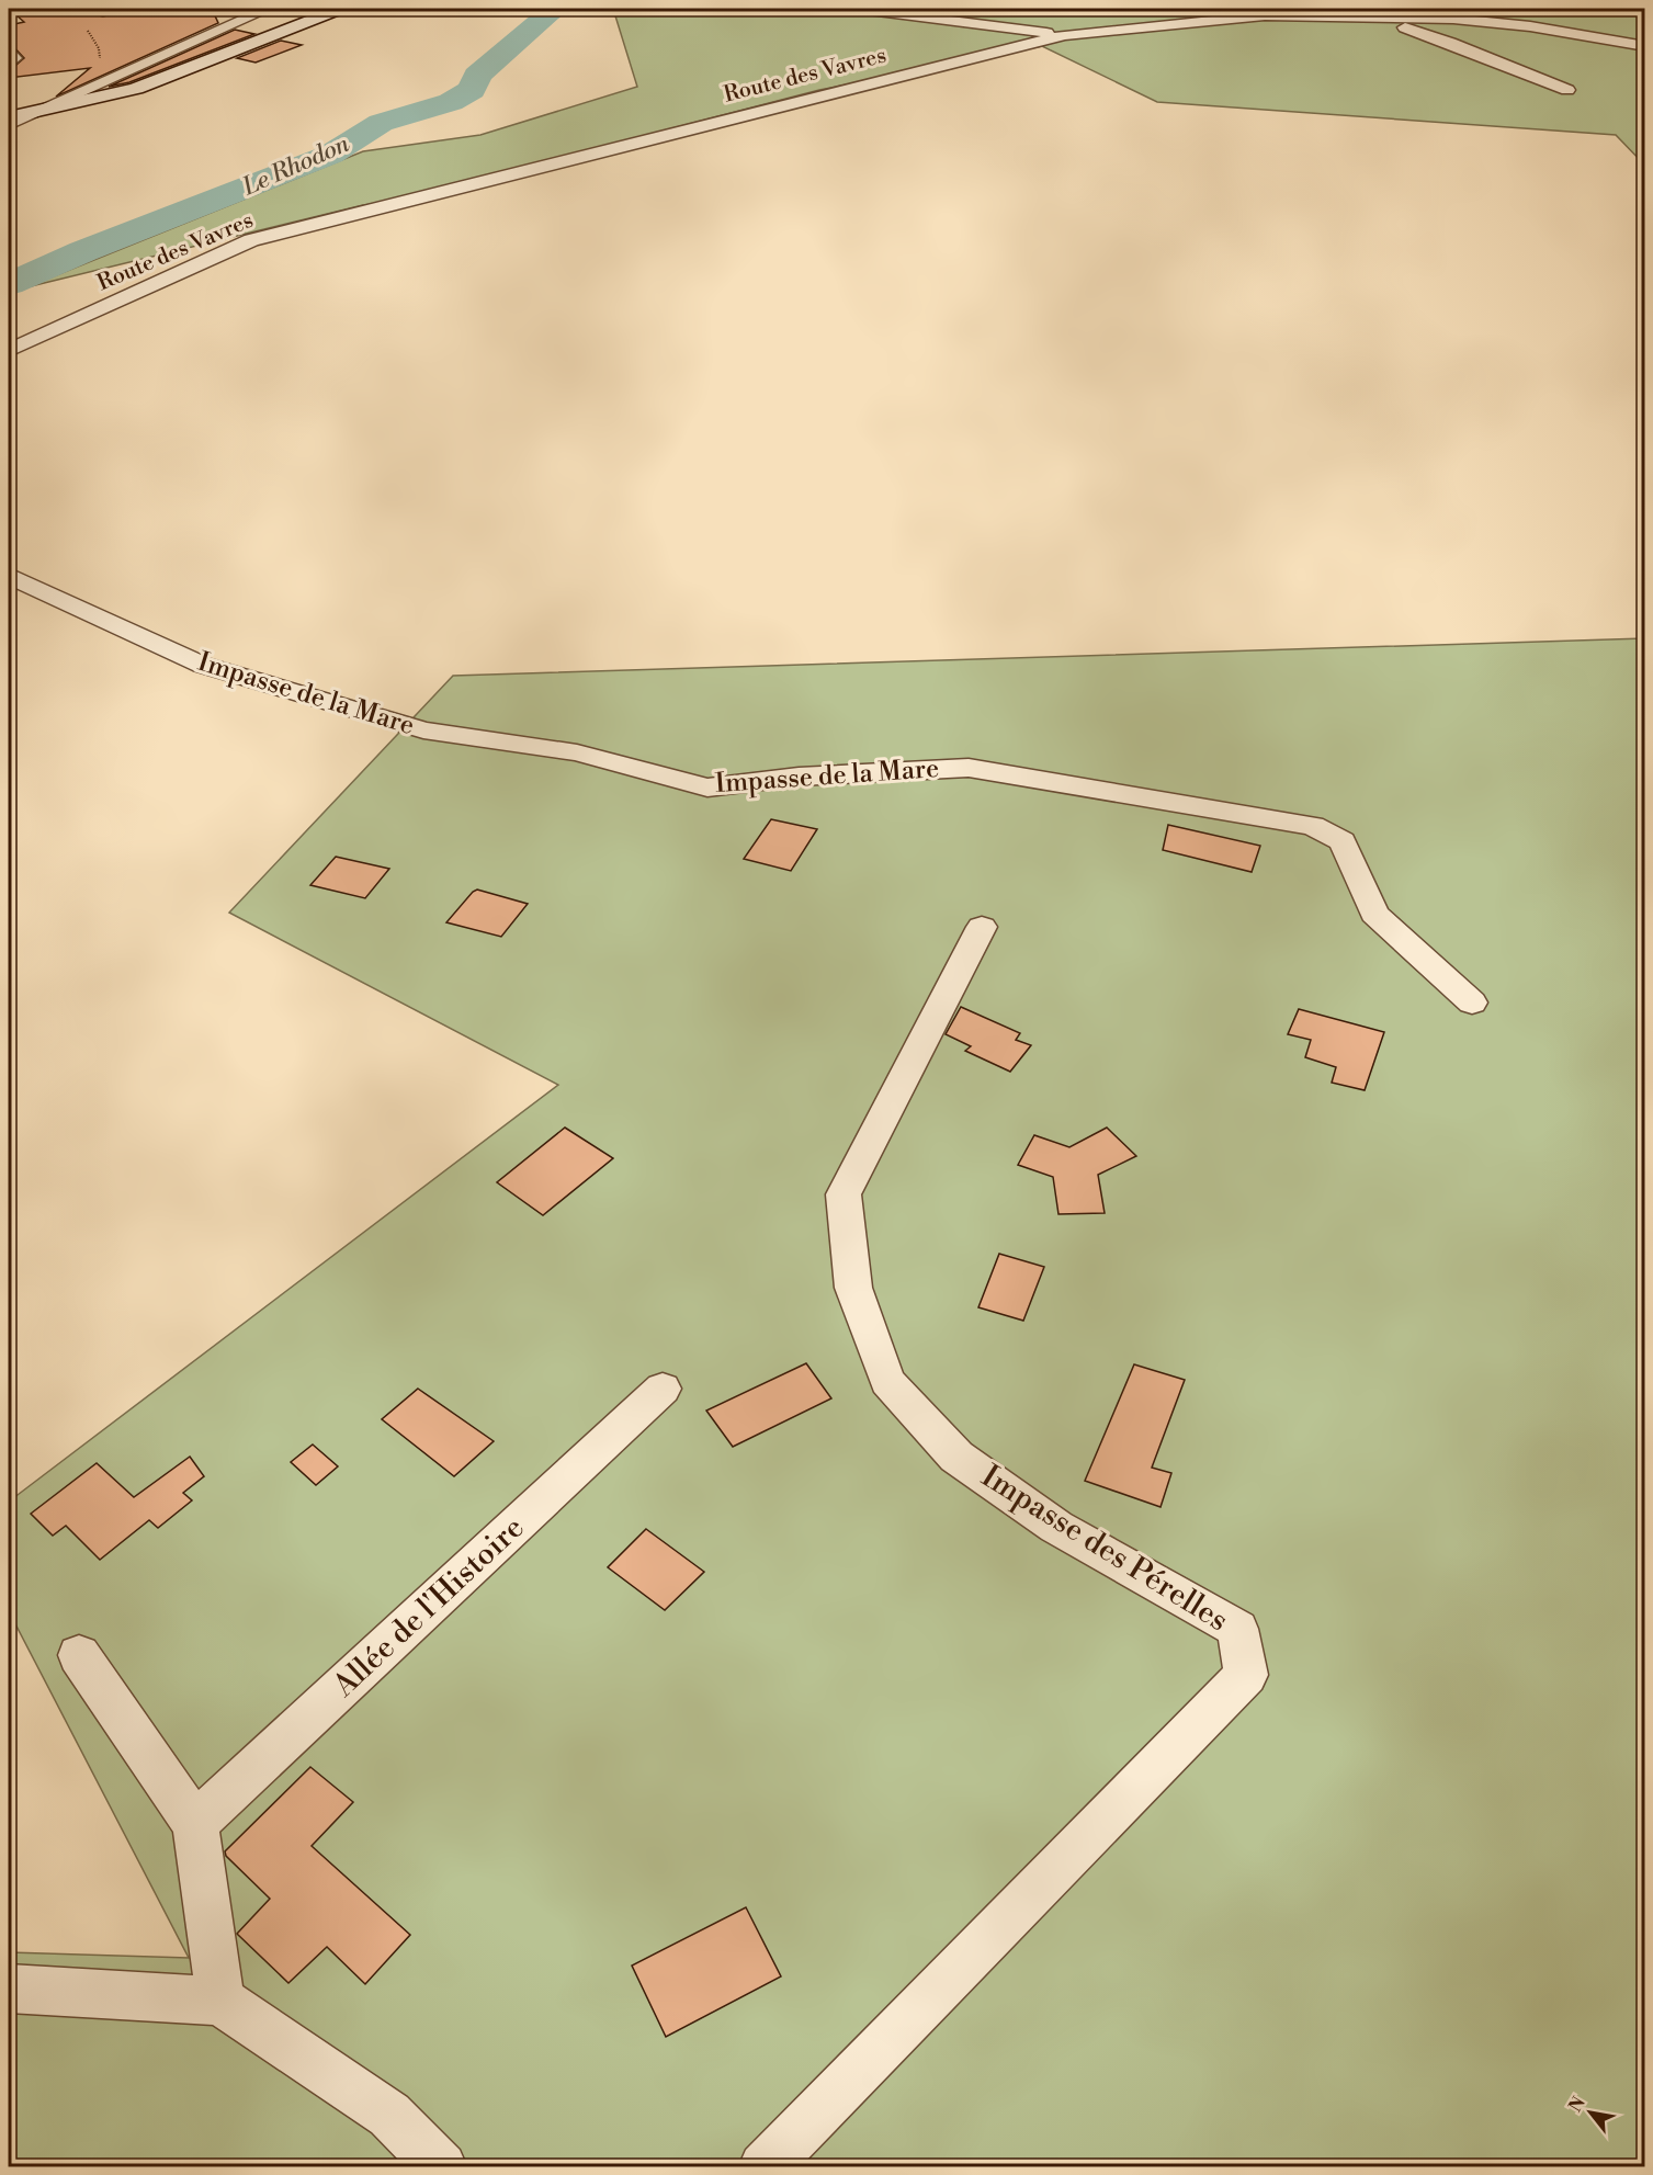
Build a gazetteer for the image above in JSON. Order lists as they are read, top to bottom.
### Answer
{
  "streets": {
    "street": [
      "Route des Vavres",
      "Impasse de la Mare",
      "Impasse des Pérelles",
      "Allée de l'Histoire"
    ]
  },
  "water": ["Le Rhodon"],
  "north": "top left"
}
